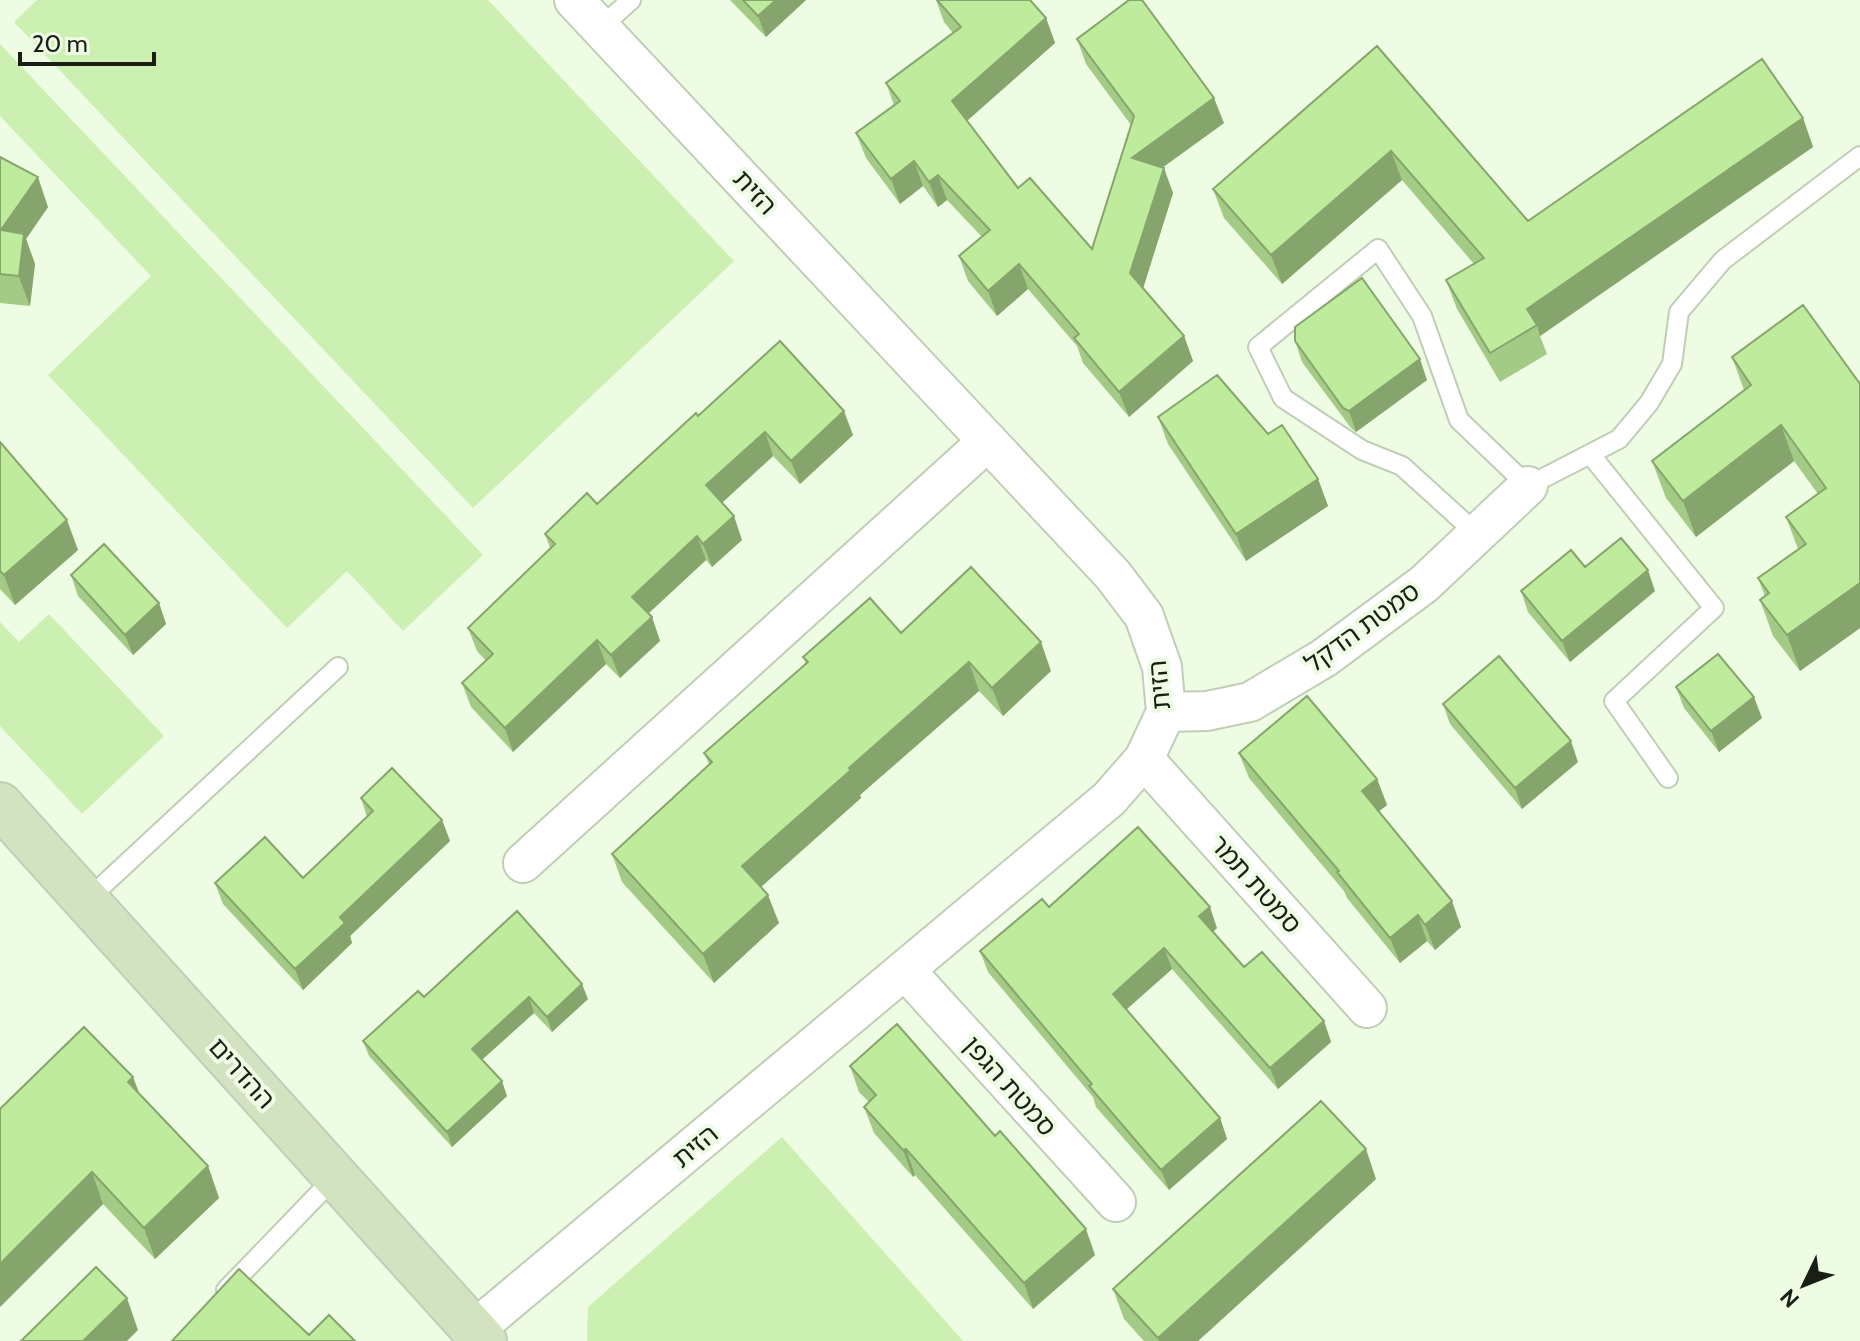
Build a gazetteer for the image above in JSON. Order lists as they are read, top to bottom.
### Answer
{
  "streets": {
    "street": [
      "הזית",
      "סמטת הדקל",
      "סמטת תמר",
      "ההדרים",
      "סמטת הגפן"
    ]
  },
  "crossings": [
    ["הזית", "סמטת הדקל"],
    ["הזית", "סמטת תמר"],
    ["הזית", "ההדרים"],
    ["הזית", "סמטת הגפן"]
  ],
  "scale_bar": "20 m",
  "north": "bottom left"
}
